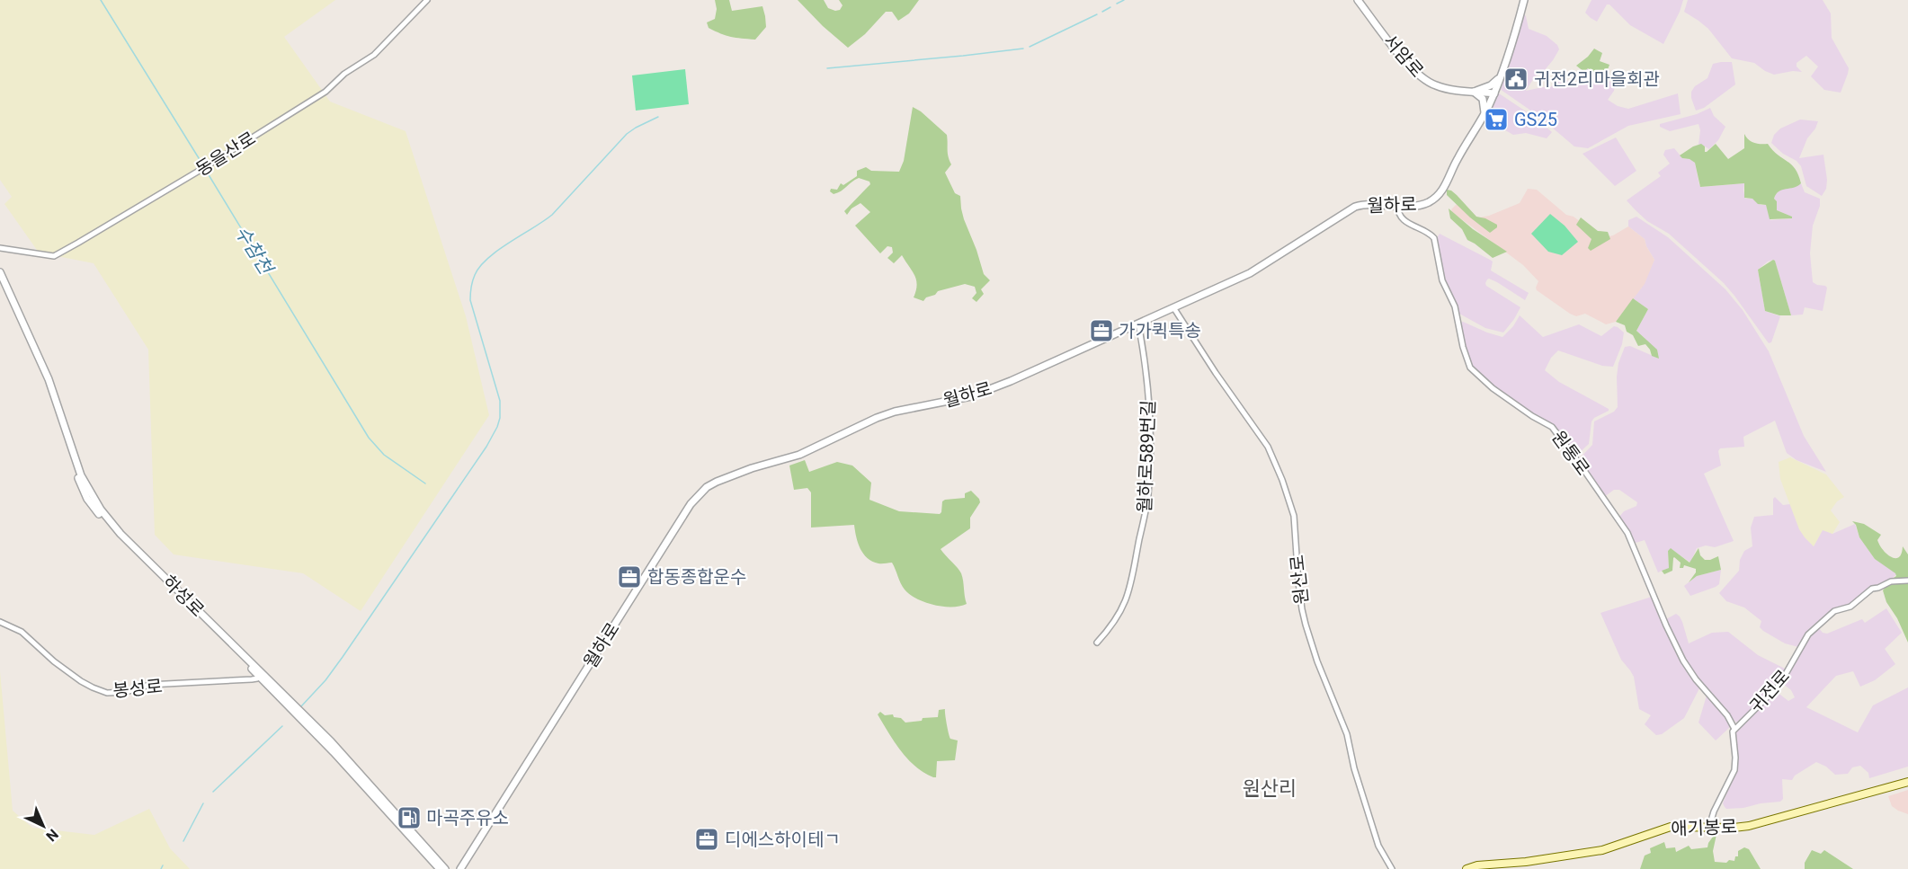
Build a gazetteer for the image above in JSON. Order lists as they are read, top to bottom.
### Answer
{
  "streets": {
    "main road": ["애기봉로"],
    "street": [
      "서암로",
      "동을산로",
      "월하로",
      "원통로",
      "월하로589번길",
      "원산로",
      "하성로",
      "봉성로",
      "귀전로"
    ]
  },
  "crossings": [
    ["서암로", "월하로"],
    ["월하로", "원통로"],
    ["월하로", "월하로589번길"],
    ["월하로", "원산로"],
    ["원통로", "귀전로"],
    ["하성로", "봉성로"]
  ],
  "districts": ["원산리"],
  "water": ["수참천"],
  "places": {
    "public building": ["귀전2리마을회관"],
    "supermarket": ["GS25"],
    "office": ["가가퀵특송", "합동종합운수", "디에스하이테ㄱ"],
    "fuel station": ["마곡주유소"]
  },
  "north": "bottom right"
}
